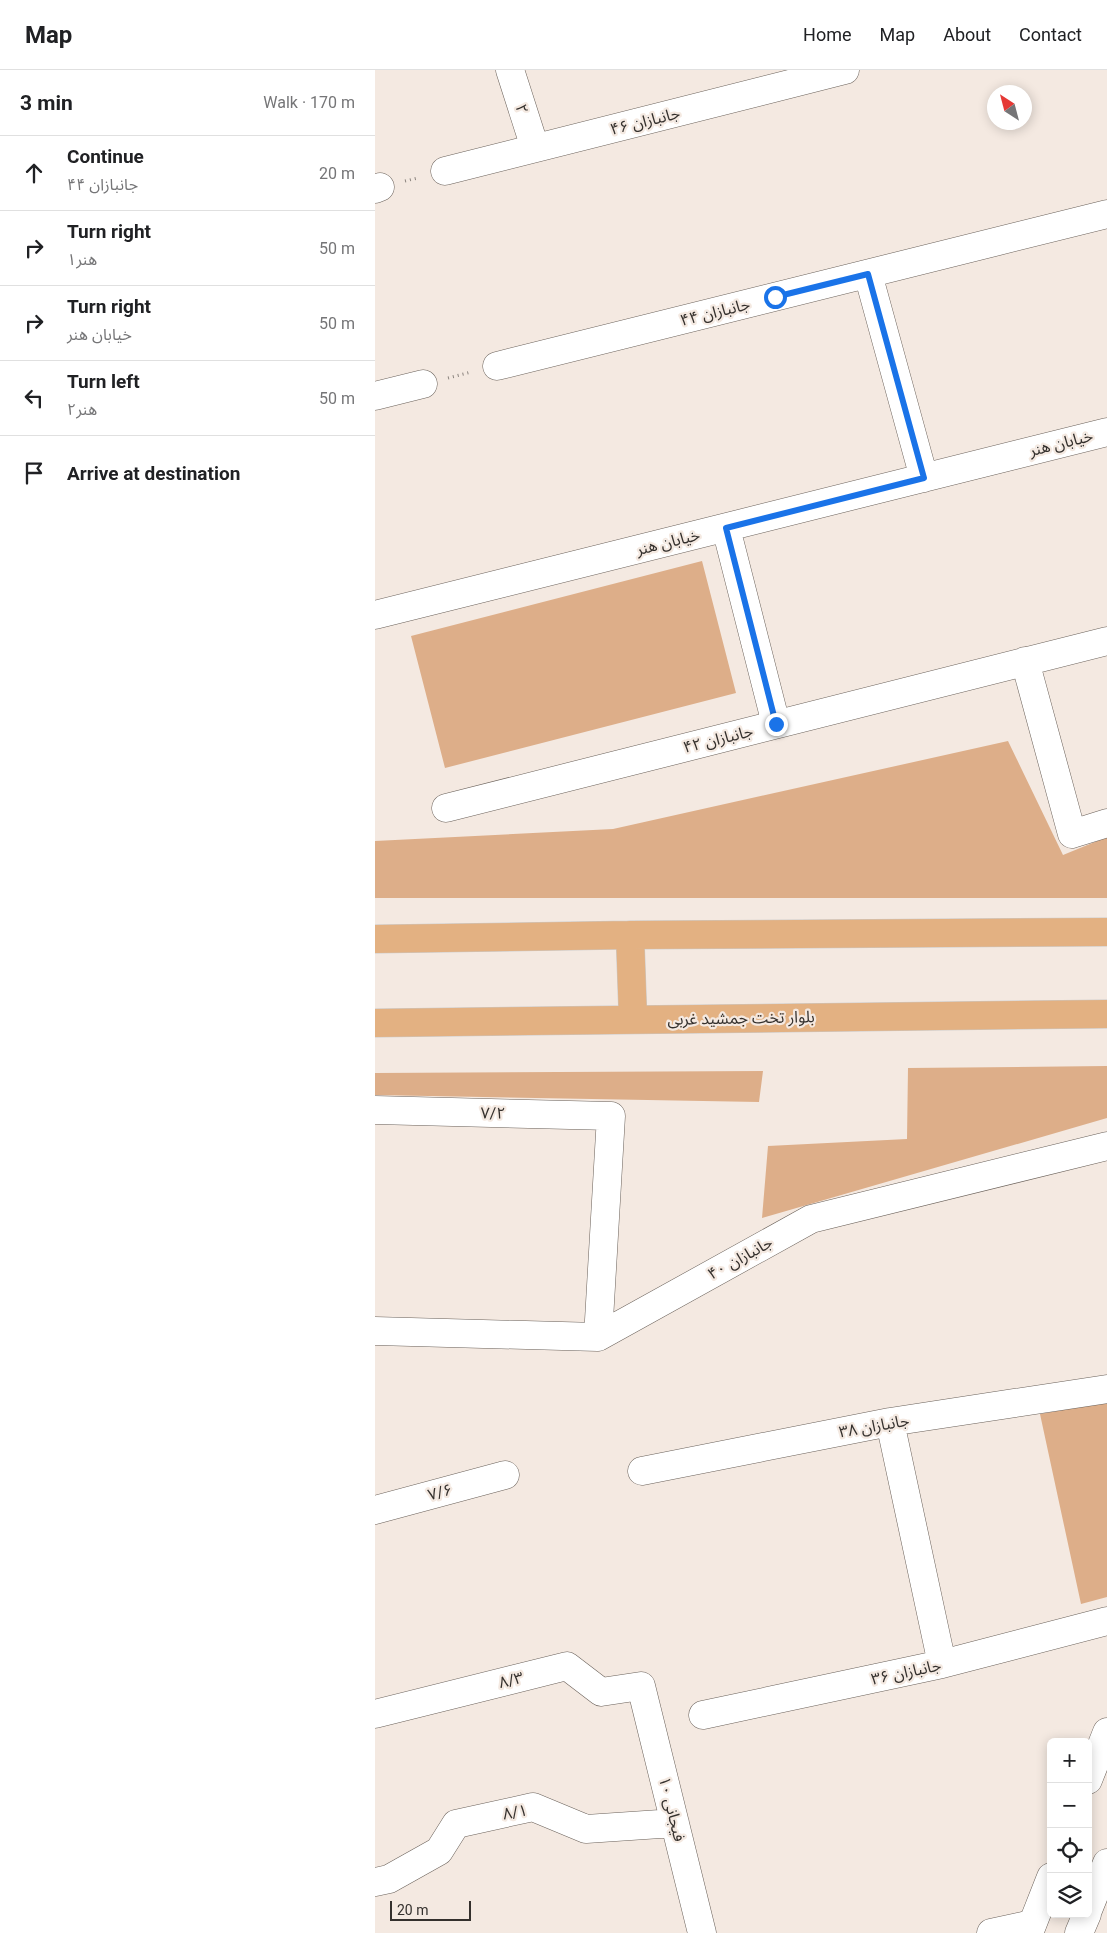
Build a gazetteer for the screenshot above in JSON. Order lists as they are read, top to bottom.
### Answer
{
  "streets": {
    "main road": ["بلوار تخت جمشید غربی"],
    "street": [
      "۲",
      "۴۶ جانبازان",
      "۴۴ جانبازان",
      "خیابان هنر",
      "۴۲ جانبازان",
      "۷/۲",
      "۴۰ جانبازان",
      "۳۸ جانبازان",
      "۷/۶",
      "۳۶ جانبازان",
      "۸/۳",
      "فیجانی ۱۰",
      "۸/۱"
    ]
  },
  "crossings": [
    ["۲", "۴۶ جانبازان"],
    ["۷/۲", "۴۰ جانبازان"],
    ["۸/۳", "فیجانی ۱۰"],
    ["فیجانی ۱۰", "۸/۱"]
  ],
  "scale_bar": "20 m",
  "north": "top left",
  "page": {
    "header": "Map",
    "nav": [
      "Home",
      "Map",
      "About",
      "Contact"
    ],
    "heading": ["3 min", "Walk · 170 m"],
    "list": [
      ["Continue", "۴۴ جانبازان", "20 m"],
      ["Turn right", "هنر۱", "50 m"],
      ["Turn right", "خیابان هنر", "50 m"],
      ["Turn left", "هنر۲", "50 m"],
      "Arrive at destination"
    ],
    "map_buttons": ["+", "−"],
    "scale": "20 m"
  }
}
